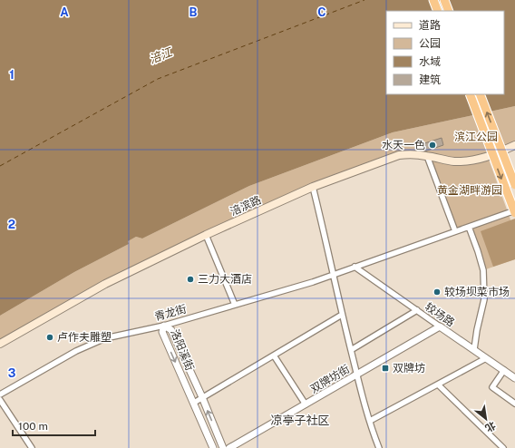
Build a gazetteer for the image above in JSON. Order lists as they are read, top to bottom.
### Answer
{
  "streets": {
    "main road": ["涪滨路"],
    "street": [
      "青龙街",
      "较场路",
      "洛阳溪街",
      "双牌坊街"
    ]
  },
  "crossings": [
    ["青龙街", "较场路"],
    ["青龙街", "洛阳溪街"],
    ["较场路", "双牌坊街"]
  ],
  "districts": ["凉亭子社区"],
  "water": ["涪江"],
  "parks": ["滨江公园", "黄金湖畔游园"],
  "places": {
    "other": [
      "水天一色",
      "三力大酒店",
      "较场坝菜市场",
      "卢作夫雕塑"
    ],
    "transit": ["双牌坊"]
  },
  "legend": [
    "道路",
    "公园",
    "水域",
    "建筑"
  ],
  "scale_bar": "100 m",
  "north": "bottom right",
  "grid": {
    "columns": ["A", "B", "C"],
    "rows": ["1", "2", "3"]
  }
}
